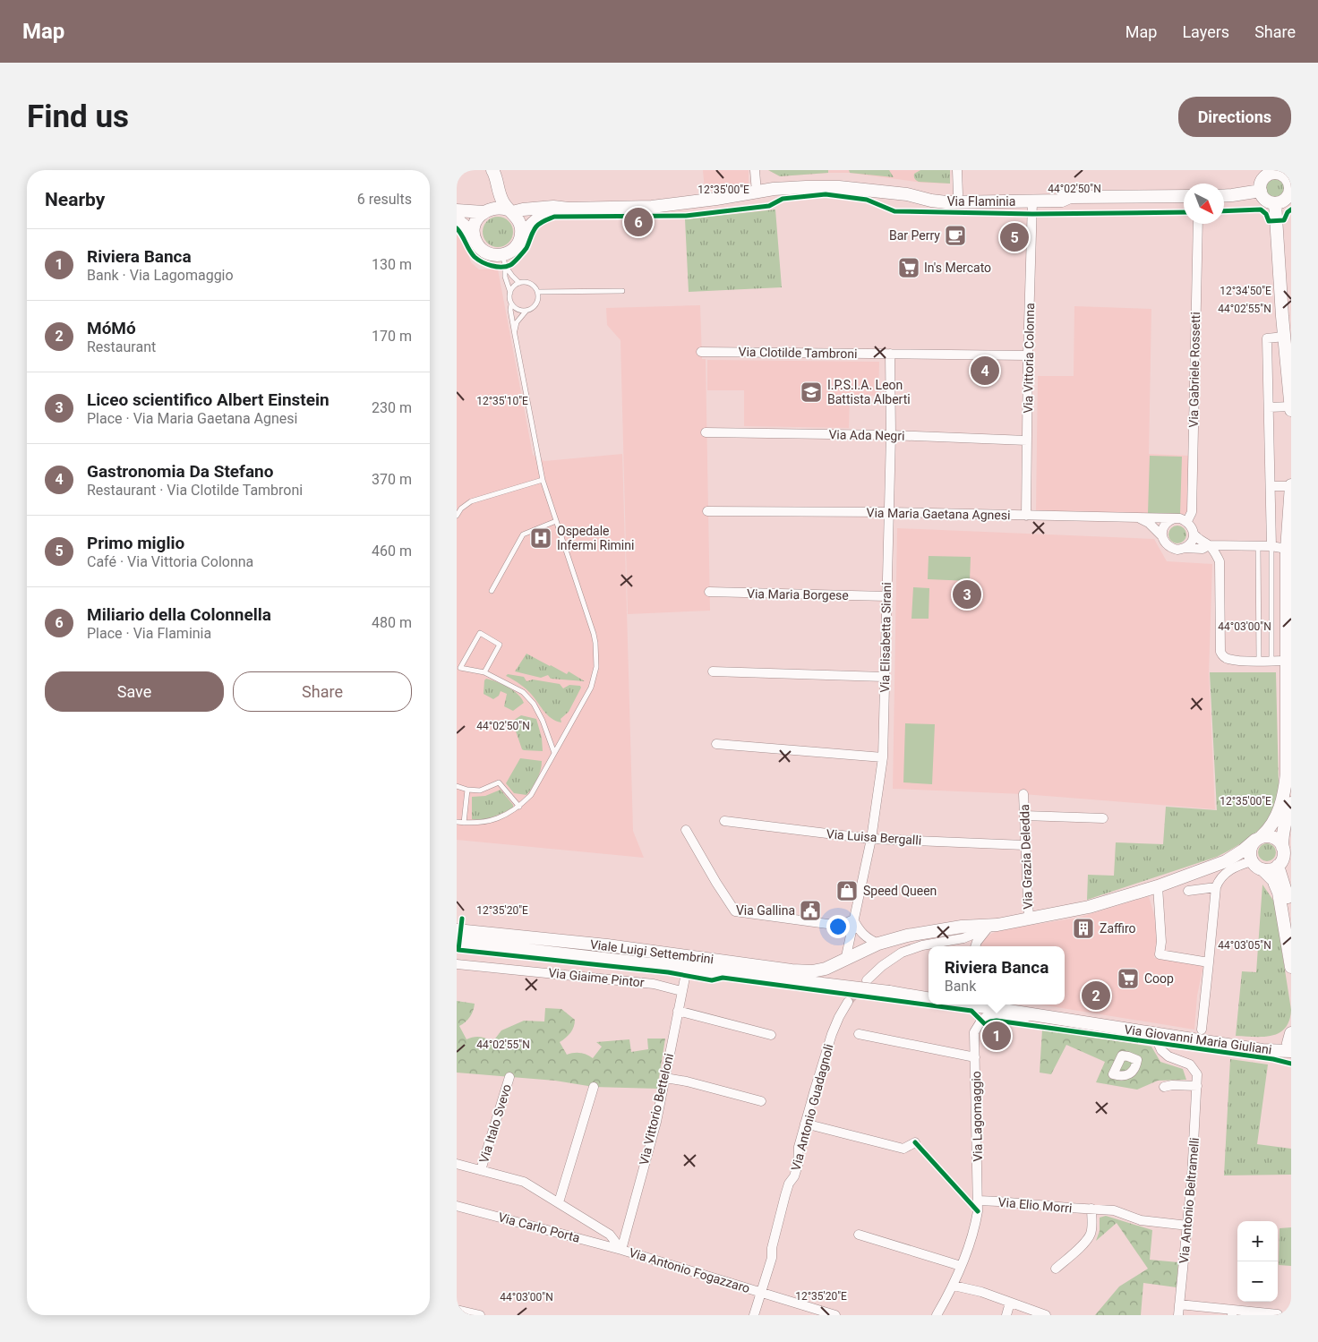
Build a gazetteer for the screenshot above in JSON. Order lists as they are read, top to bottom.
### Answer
{
  "streets": {
    "main road": ["Via Flaminia", "Viale Luigi Settembrini", "Via Giovanni Maria Giuliani"],
    "street": [
      "Via Clotilde Tambroni",
      "Via Vittoria Colonna",
      "Via Gabriele Rossetti",
      "Via Ada Negri",
      "Via Maria Gaetana Agnesi",
      "Via Maria Borgese",
      "Via Elisabetta Sirani",
      "Via Luisa Bergalli",
      "Via Grazia Deledda",
      "Via Giaime Pintor",
      "Via Antonio Guadagnoli",
      "Via Vittorio Betteloni",
      "Via Lagomaggio",
      "Via Italo Svevo",
      "Via Antonio Beltramelli",
      "Via Elio Morri",
      "Via Carlo Porta",
      "Via Antonio Fogazzaro"
    ]
  },
  "crossings": [
    ["Via Flaminia", "Via Vittoria Colonna"],
    ["Via Clotilde Tambroni", "Via Vittoria Colonna"],
    ["Via Clotilde Tambroni", "Via Elisabetta Sirani"],
    ["Via Vittoria Colonna", "Via Ada Negri"],
    ["Via Vittoria Colonna", "Via Maria Gaetana Agnesi"],
    ["Via Gabriele Rossetti", "Via Maria Gaetana Agnesi"],
    ["Via Ada Negri", "Via Elisabetta Sirani"],
    ["Via Maria Gaetana Agnesi", "Via Elisabetta Sirani"],
    ["Via Maria Borgese", "Via Elisabetta Sirani"],
    ["Via Elisabetta Sirani", "Via Luisa Bergalli"],
    ["Via Elisabetta Sirani", "Viale Luigi Settembrini"],
    ["Via Luisa Bergalli", "Via Grazia Deledda"],
    ["Viale Luigi Settembrini", "Via Vittorio Betteloni"],
    ["Via Giaime Pintor", "Via Vittorio Betteloni"],
    ["Via Giovanni Maria Giuliani", "Via Lagomaggio"],
    ["Via Giovanni Maria Giuliani", "Via Antonio Beltramelli"],
    ["Via Antonio Guadagnoli", "Via Antonio Fogazzaro"],
    ["Via Vittorio Betteloni", "Via Carlo Porta"],
    ["Via Vittorio Betteloni", "Via Antonio Fogazzaro"],
    ["Via Lagomaggio", "Via Elio Morri"],
    ["Via Italo Svevo", "Via Antonio Fogazzaro"],
    ["Via Antonio Beltramelli", "Via Elio Morri"],
    ["Via Carlo Porta", "Via Antonio Fogazzaro"]
  ],
  "places": {
    "cafe": ["Bar Perry"],
    "supermarket": ["In's Mercato", "Coop"],
    "school or university": ["I.P.S.I.A. Leon Battista Alberti"],
    "hospital": ["Ospedale Infermi Rimini"],
    "shop": ["Speed Queen"],
    "public building": ["Via Gallina"],
    "building": ["Zaffiro"]
  },
  "north": "bottom right",
  "page": {
    "header": "Map",
    "nav": ["Map", "Layers", "Share"],
    "buttons": [
      "Directions",
      ["Save", "Share"]
    ],
    "title": "Find us",
    "heading": ["Nearby", "6 results"],
    "pins": [
      "6",
      "5",
      "4",
      "3",
      "2",
      "1"
    ],
    "list": [
      {
        "mark": "1",
        "name": "Riviera Banca",
        "note": "Bank · Via Lagomaggio",
        "value": "130 m"
      },
      {
        "mark": "2",
        "name": "MóMó",
        "note": "Restaurant",
        "value": "170 m"
      },
      {
        "mark": "3",
        "name": "Liceo scientifico Albert Einstein",
        "note": "Place · Via Maria Gaetana Agnesi",
        "value": "230 m"
      },
      {
        "mark": "4",
        "name": "Gastronomia Da Stefano",
        "note": "Restaurant · Via Clotilde Tambroni",
        "value": "370 m"
      },
      {
        "mark": "5",
        "name": "Primo miglio",
        "note": "Café · Via Vittoria Colonna",
        "value": "460 m"
      },
      {
        "mark": "6",
        "name": "Miliario della Colonnella",
        "note": "Place · Via Flaminia",
        "value": "480 m"
      }
    ],
    "popup": ["Riviera Banca", "Bank"],
    "map_buttons": ["+", "−"]
  },
  "coordinates": [
    "44°02'50\"N",
    "12°35'00\"E",
    "12°34'50\"E",
    "44°02'55\"N",
    "12°35'10\"E",
    "44°03'00\"N",
    "12°35'20\"E",
    "44°03'05\"N"
  ]
}
